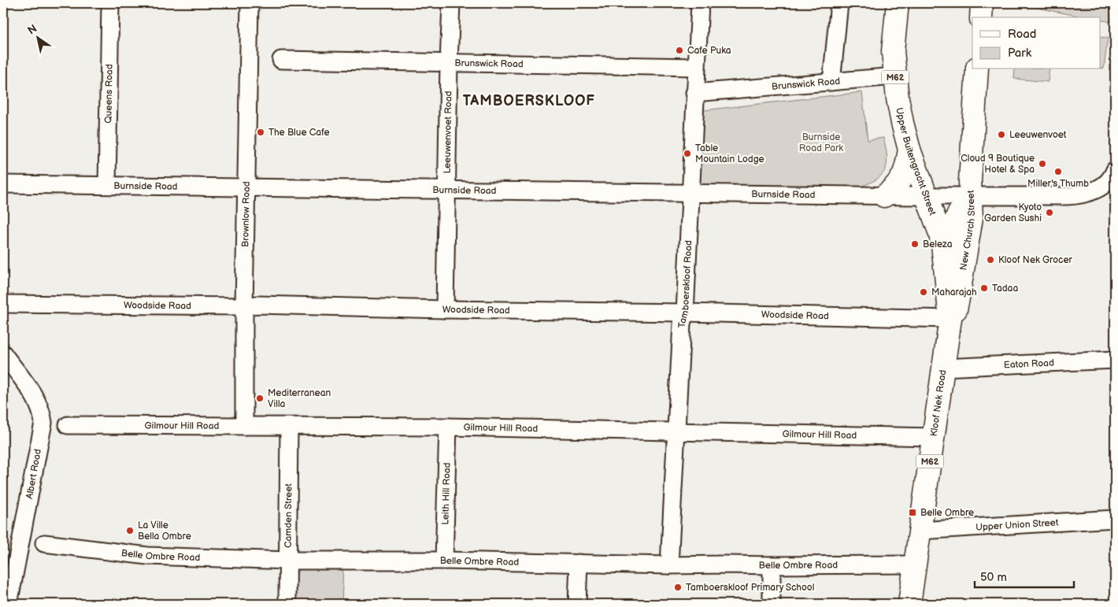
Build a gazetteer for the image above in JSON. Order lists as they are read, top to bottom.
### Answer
{
  "streets": {
    "main road": [
      "M62",
      "Upper Buitengracht Street",
      "New Church Street",
      "Kloof Nek Road"
    ],
    "street": [
      "Brunswick Road",
      "Queens Road",
      "Leeuwenvoet Road",
      "Burnside Road",
      "Brownlow Road",
      "Tamboerskloof Road",
      "Woodside Road",
      "Eaton Road",
      "Gilmour Hill Road",
      "Albert Road",
      "Leith Hill Road",
      "Camden Street",
      "Upper Union Street",
      "Belle Ombre Road"
    ]
  },
  "crossings": [
    ["Brunswick Road", "Leeuwenvoet Road"],
    ["Brunswick Road", "Upper Buitengracht Street"],
    ["Brunswick Road", "Tamboerskloof Road"],
    ["Queens Road", "Burnside Road"],
    ["Leeuwenvoet Road", "Burnside Road"],
    ["Leeuwenvoet Road", "Woodside Road"],
    ["Upper Buitengracht Street", "Burnside Road"],
    ["Upper Buitengracht Street", "New Church Street"],
    ["Upper Buitengracht Street", "Woodside Road"],
    ["Upper Buitengracht Street", "Kloof Nek Road"],
    ["Burnside Road", "Brownlow Road"],
    ["Burnside Road", "Tamboerskloof Road"],
    ["Brownlow Road", "Woodside Road"],
    ["Brownlow Road", "Gilmour Hill Road"],
    ["New Church Street", "Woodside Road"],
    ["New Church Street", "Kloof Nek Road"],
    ["Tamboerskloof Road", "Woodside Road"],
    ["Tamboerskloof Road", "Gilmour Hill Road"],
    ["Tamboerskloof Road", "Belle Ombre Road"],
    ["Woodside Road", "Kloof Nek Road"],
    ["Eaton Road", "Kloof Nek Road"],
    ["Kloof Nek Road", "Gilmour Hill Road"],
    ["Kloof Nek Road", "Upper Union Street"],
    ["Kloof Nek Road", "Belle Ombre Road"],
    ["Gilmour Hill Road", "Leith Hill Road"],
    ["Gilmour Hill Road", "Camden Street"],
    ["Leith Hill Road", "Belle Ombre Road"],
    ["Camden Street", "Belle Ombre Road"]
  ],
  "districts": ["TAMBOERSKLOOF"],
  "parks": ["Burnside Road Park"],
  "places": {
    "other": [
      "Cafe Puka",
      "The Blue Cafe",
      "Leeuwenvoet",
      "Table Mountain Lodge",
      "Cloud 9 Boutique Hotel & Spa",
      "Miller's Thumb",
      "Kyoto Garden Sushi",
      "Beleza",
      "Kloof Nek Grocer",
      "Tadaa",
      "Maharajah",
      "Mediterranean Villa",
      "La Ville Bella Ombre",
      "Tamboerskloof Primary School"
    ],
    "transit": ["Belle Ombre"]
  },
  "legend": ["Road", "Park"],
  "scale_bar": "50 m",
  "north": "top left"
}
